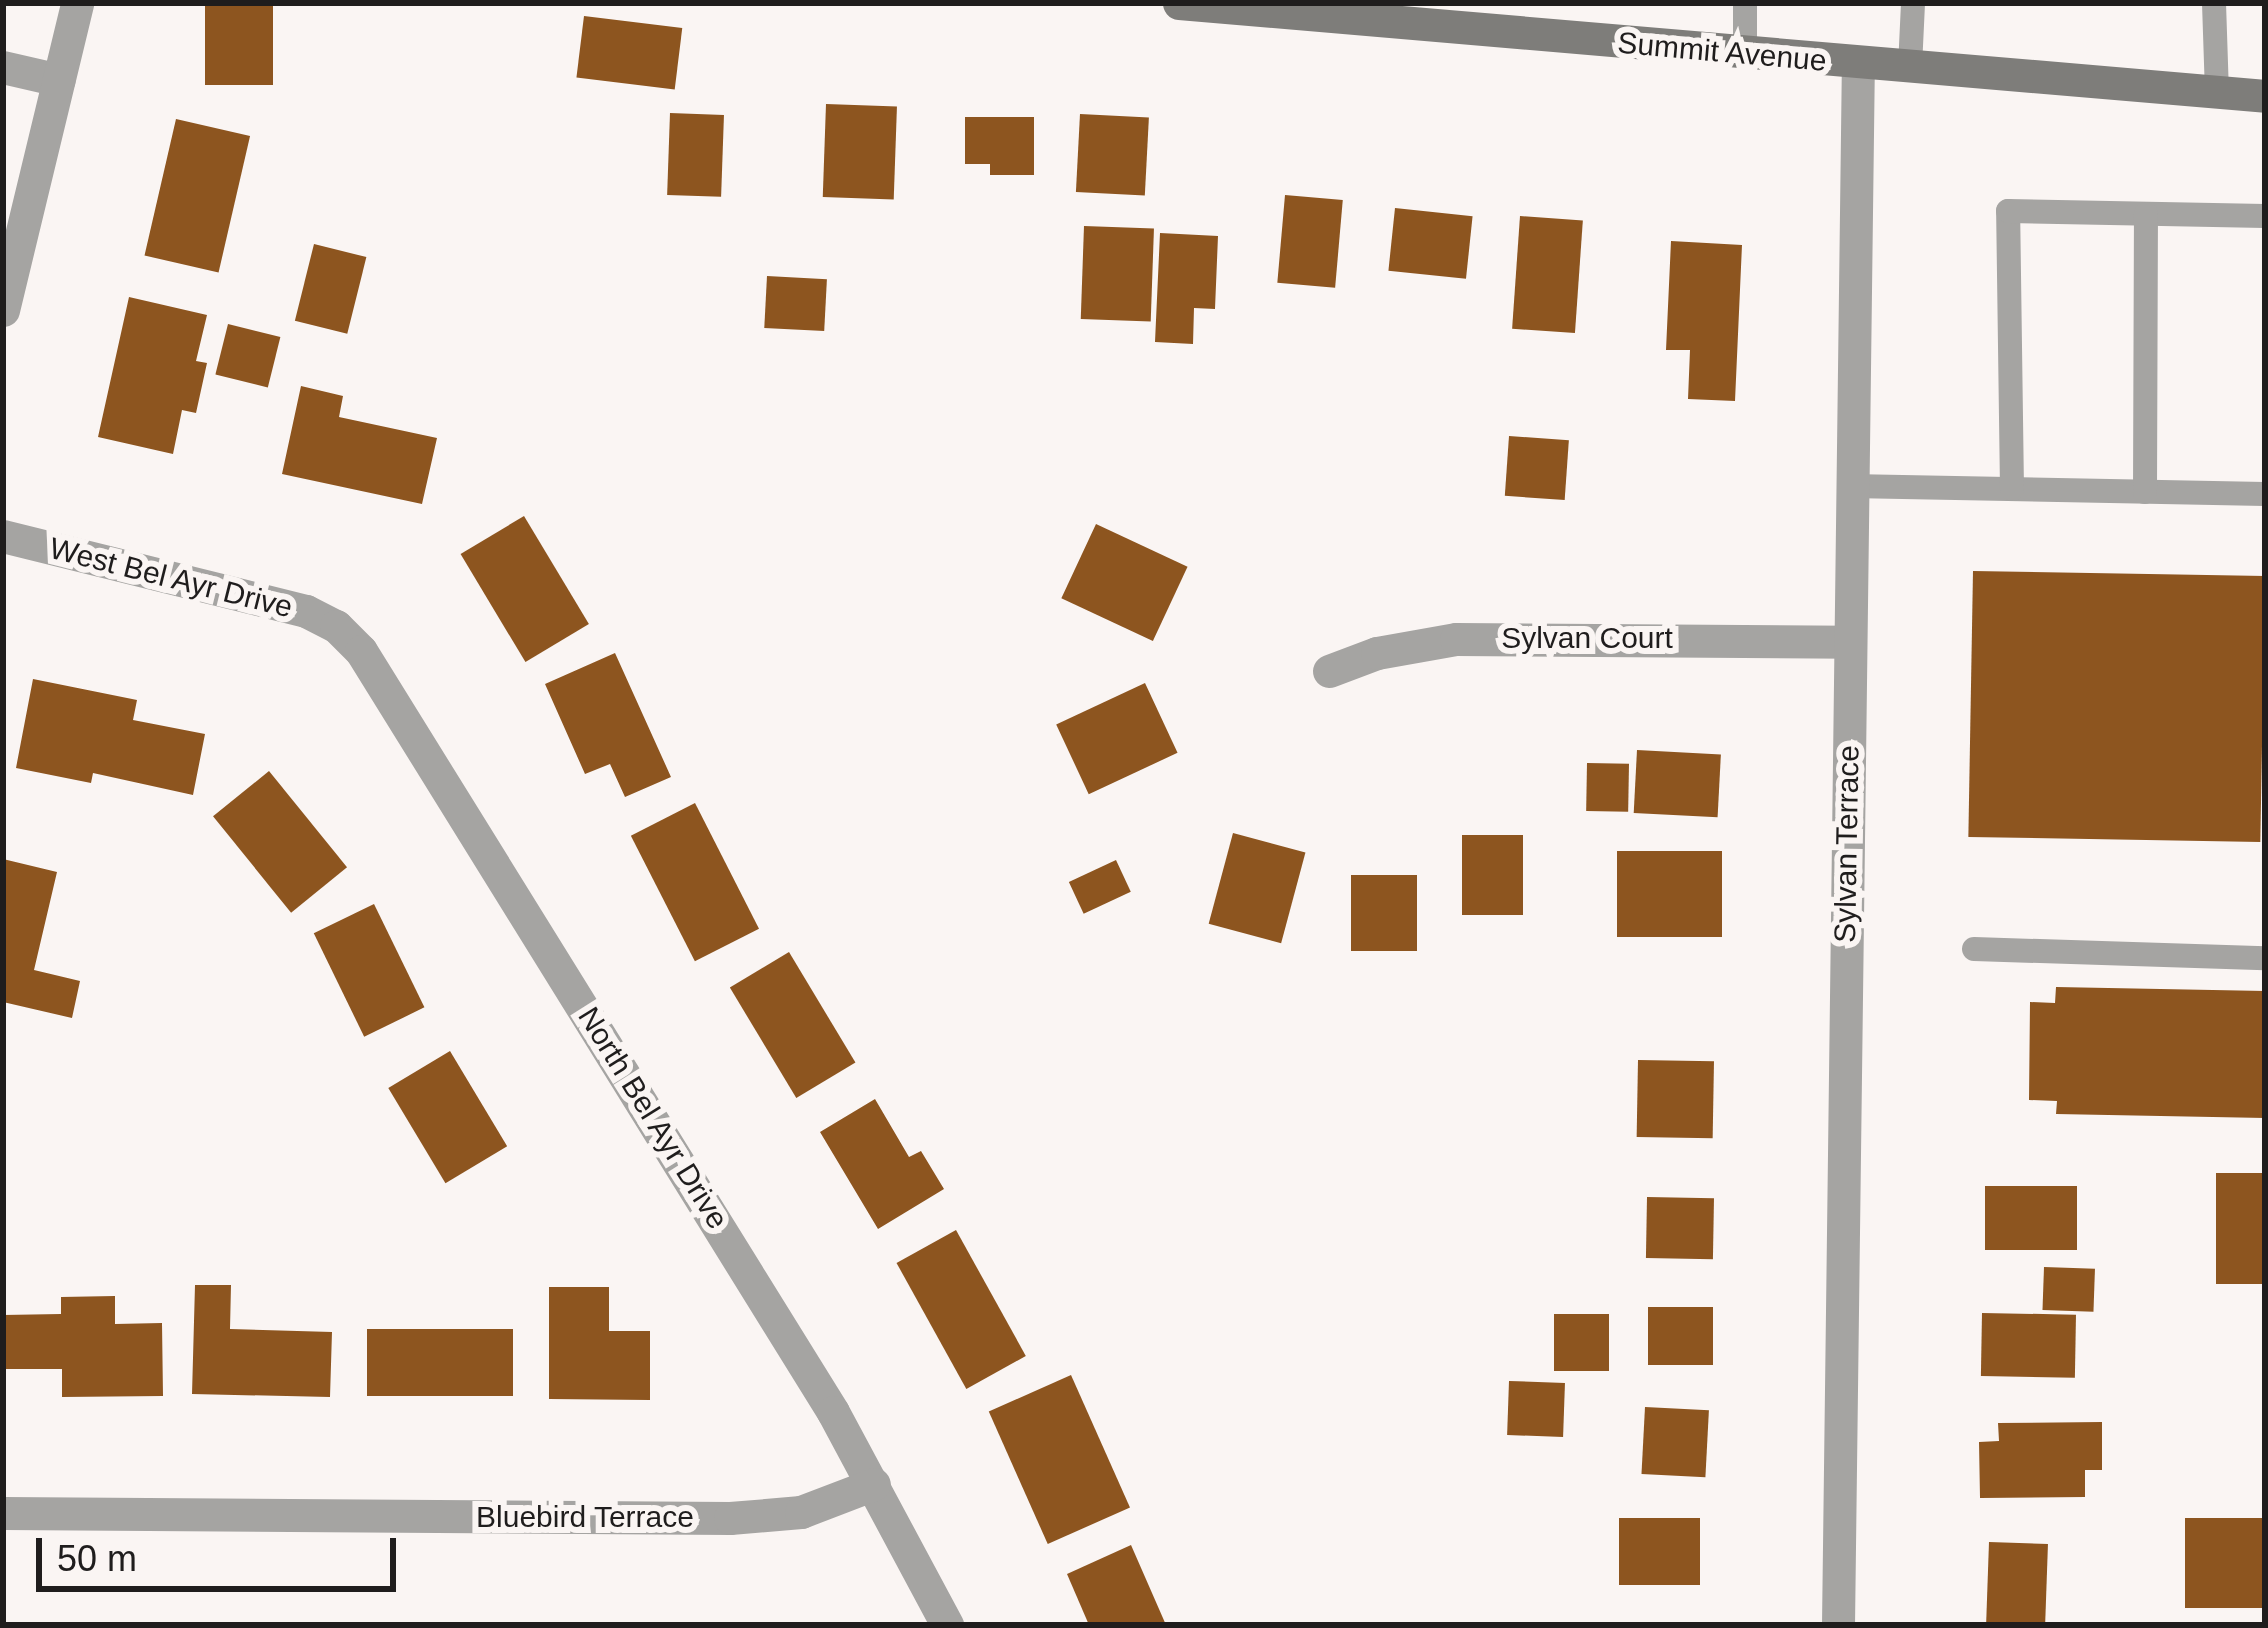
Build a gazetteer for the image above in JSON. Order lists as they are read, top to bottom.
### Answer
{
  "streets": {
    "main road": ["Summit Avenue"],
    "street": [
      "West Bel Ayr Drive",
      "Sylvan Court",
      "Sylvan Terrace",
      "North Bel Ayr Drive",
      "Bluebird Terrace"
    ]
  },
  "crossings": [
    ["Summit Avenue", "Sylvan Terrace"],
    ["West Bel Ayr Drive", "North Bel Ayr Drive"],
    ["Sylvan Court", "Sylvan Terrace"],
    ["North Bel Ayr Drive", "Bluebird Terrace"]
  ],
  "scale_bar": "50 m"
}
